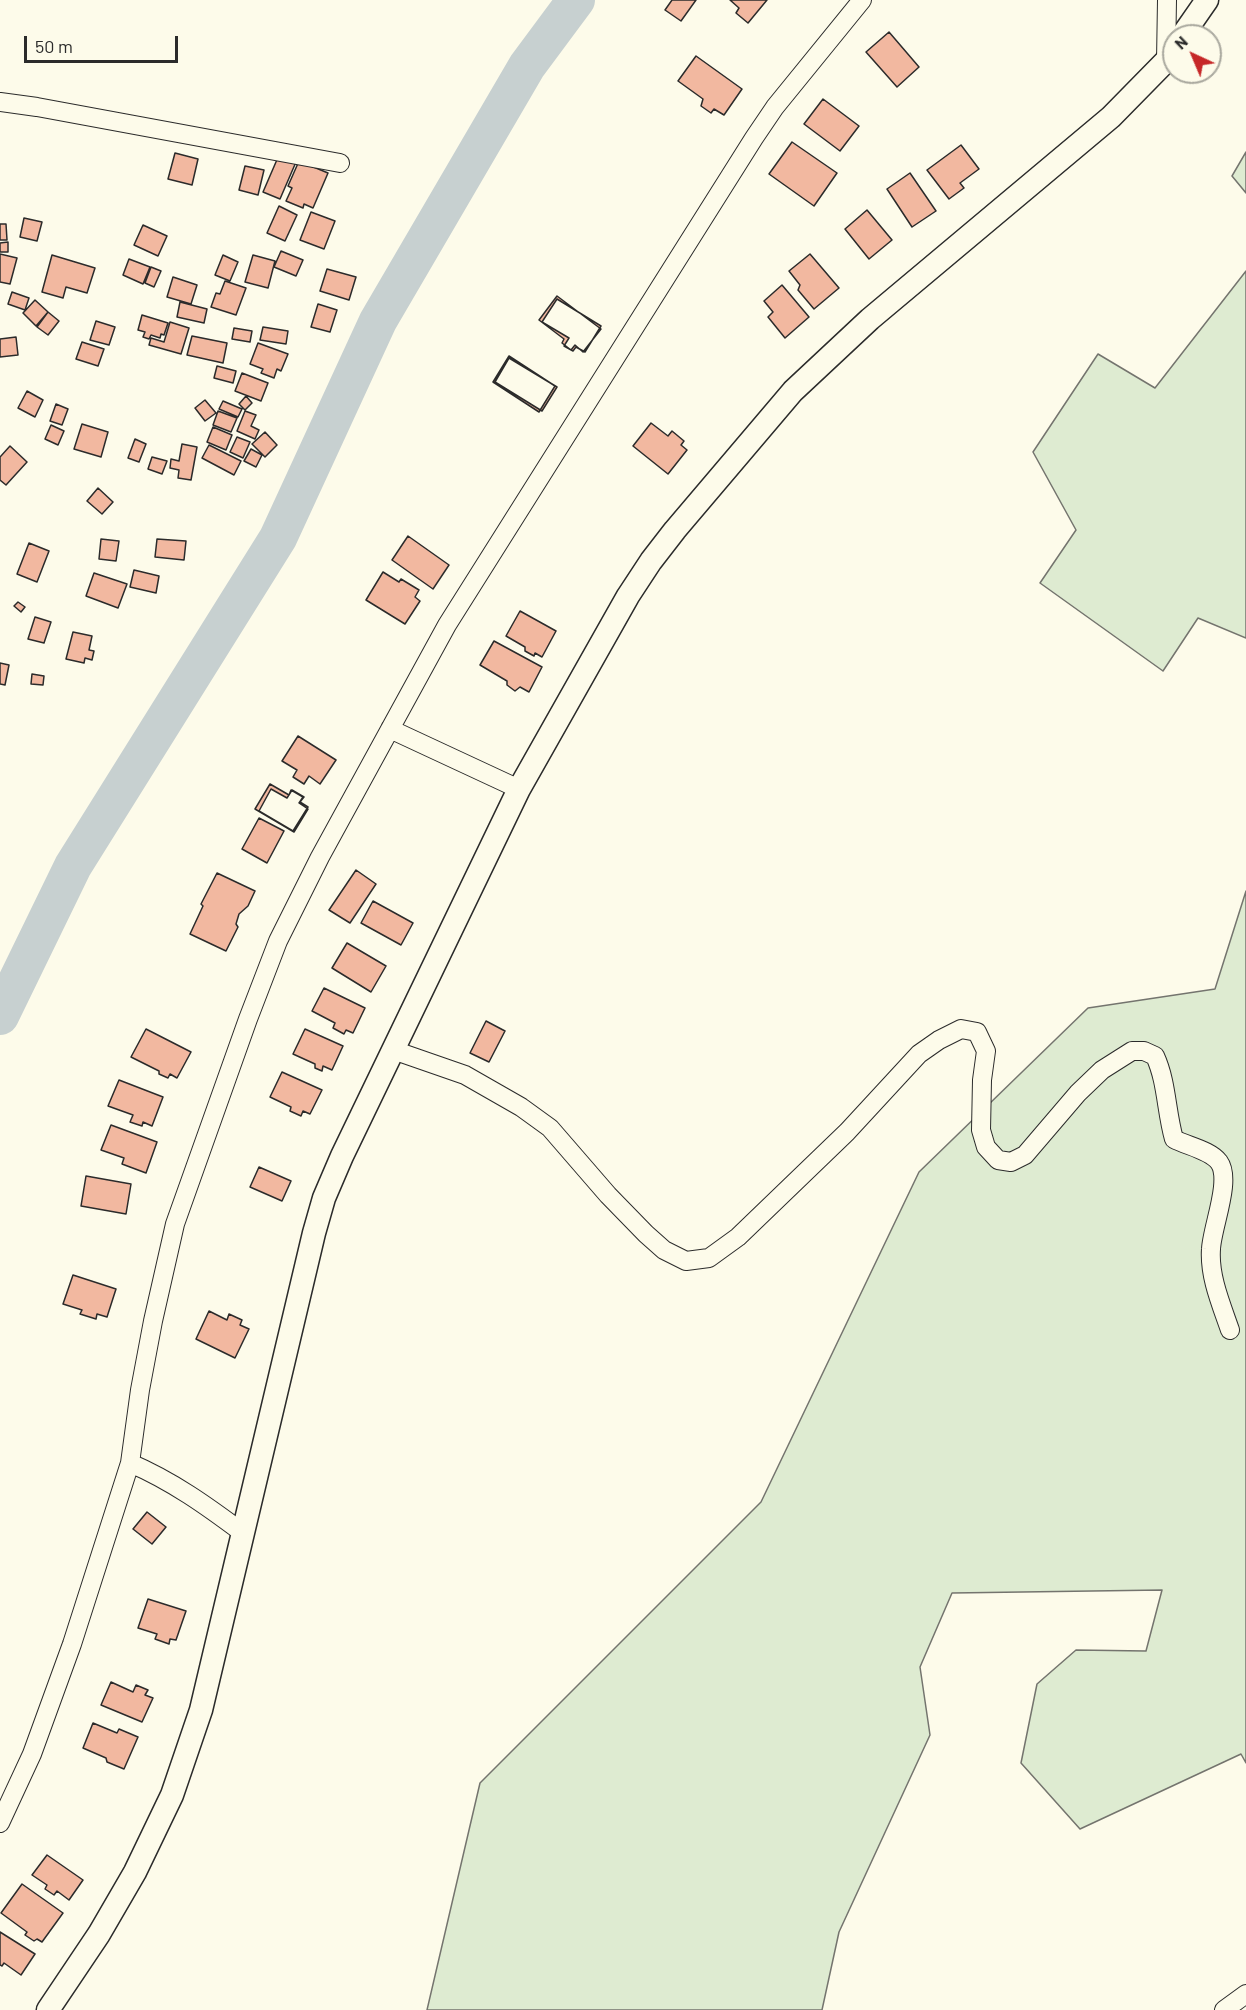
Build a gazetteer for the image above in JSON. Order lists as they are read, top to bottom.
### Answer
{
  "scale_bar": "50 m",
  "north": "top left"
}
